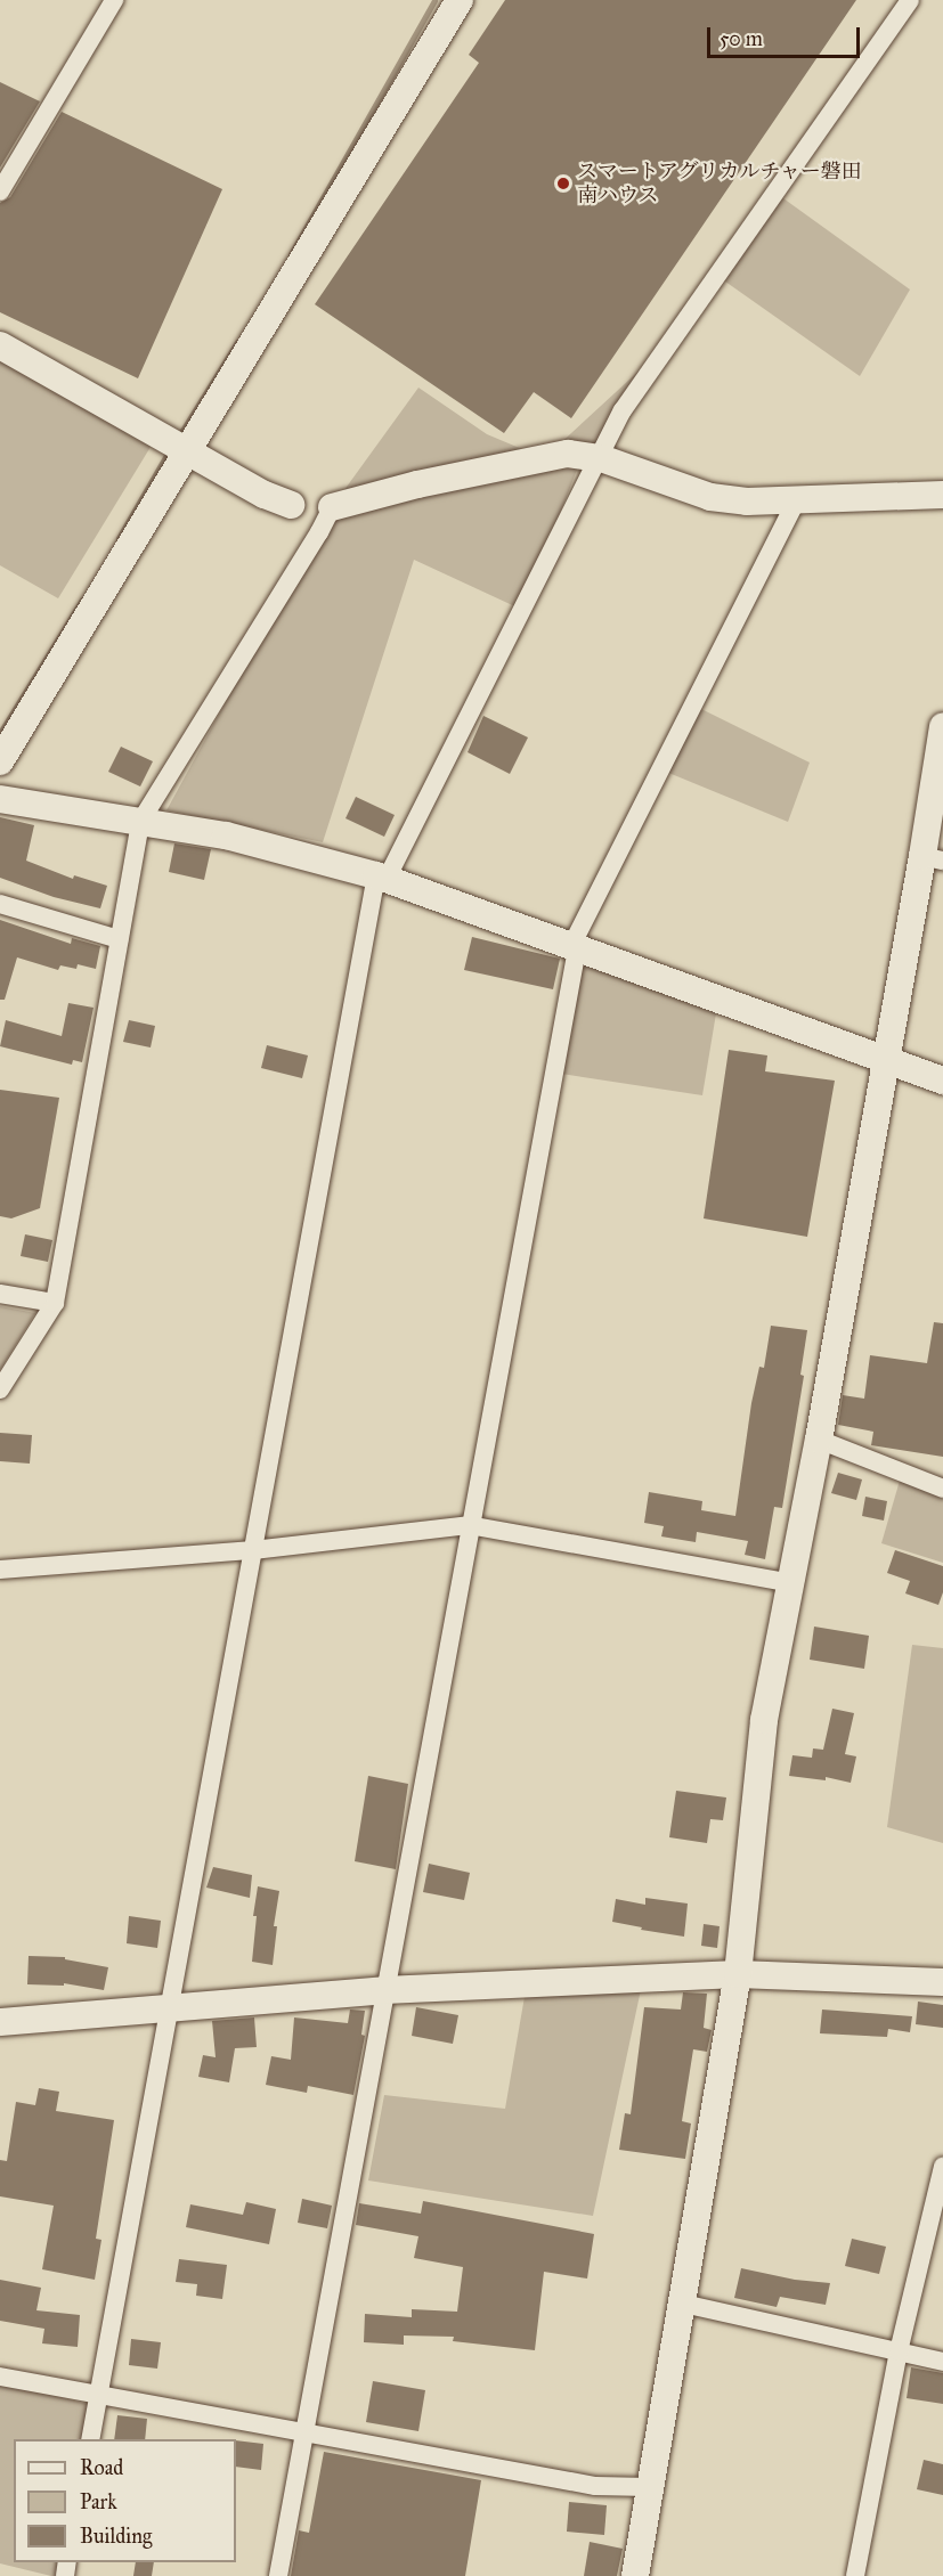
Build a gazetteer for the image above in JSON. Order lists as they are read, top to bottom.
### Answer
{
  "places": ["スマートアグリカルチャー磐田 南ハウス"],
  "legend": ["Road", "Park", "Building"],
  "scale_bar": "50 m"
}
